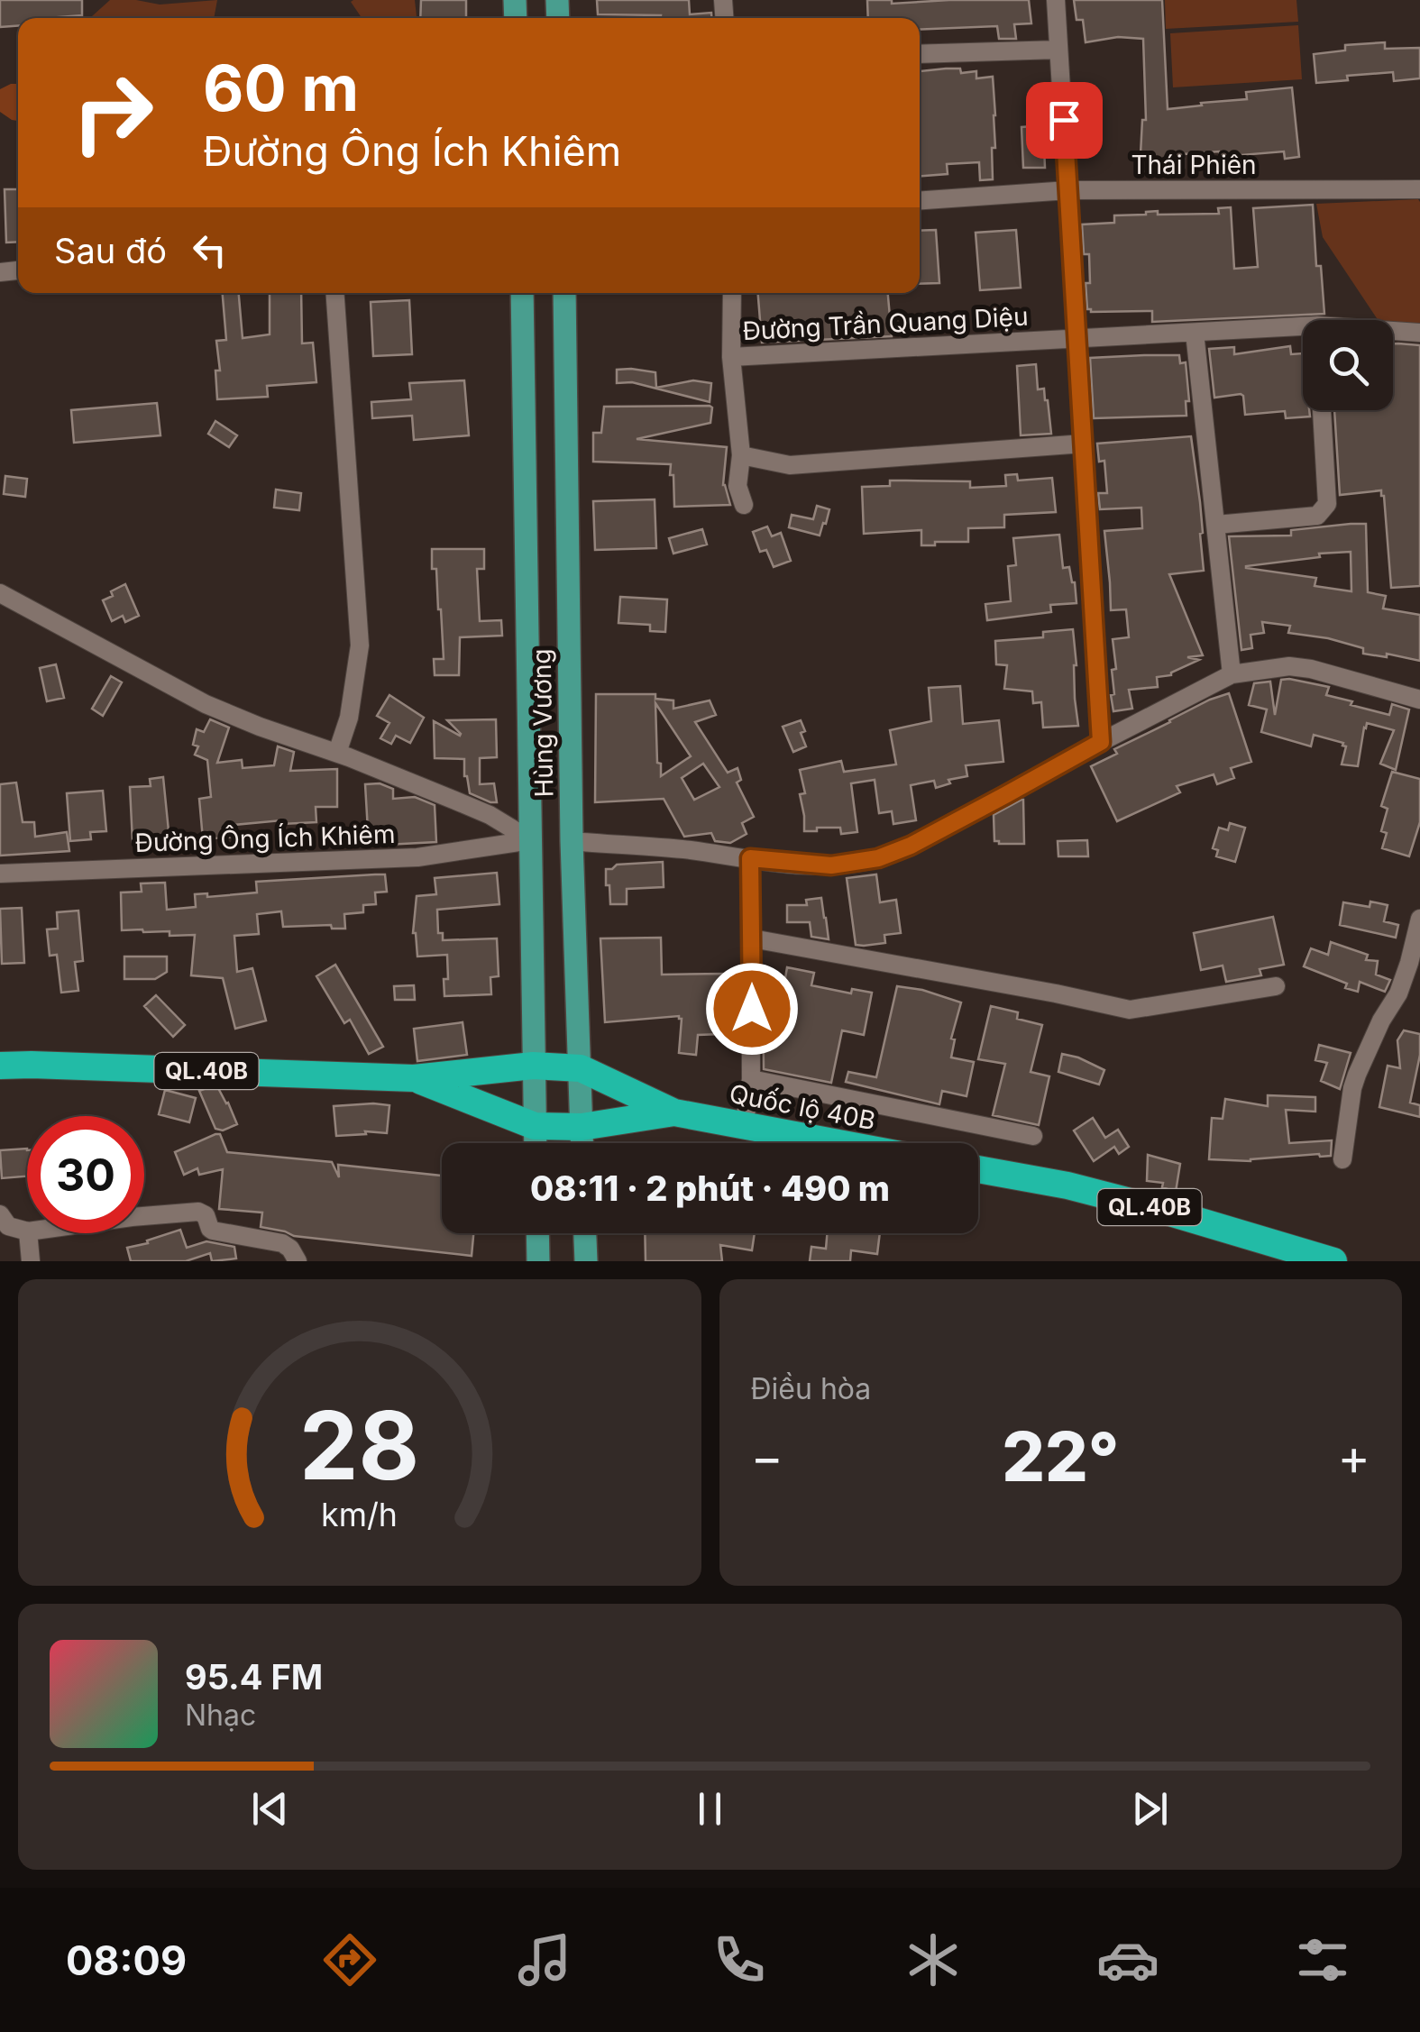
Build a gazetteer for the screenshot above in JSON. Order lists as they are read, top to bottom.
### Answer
{
  "streets": {
    "highway": ["QL.40B", "Quốc lộ 40B"],
    "main road": ["Hùng Vương"],
    "street": ["Thái Phiên", "Đường Trần Quang Diệu", "Đường Ông Ích Khiêm"]
  },
  "crossings": [
    ["Hùng Vương", "Đường Ông Ích Khiêm"]
  ],
  "page": {
    "turn": ["60 m", "Đường Ông Ích Khiêm"],
    "then": "Sau đó",
    "limit": "30",
    "trip": "08:11 · 2 phút · 490 m",
    "tile": "Điều hòa",
    "heat": ["−", "22°", "+"],
    "song": ["95.4 FM", "Nhạc"],
    "tabs": "08:09",
    "gauge": ["28", "km/h"]
  }
}
